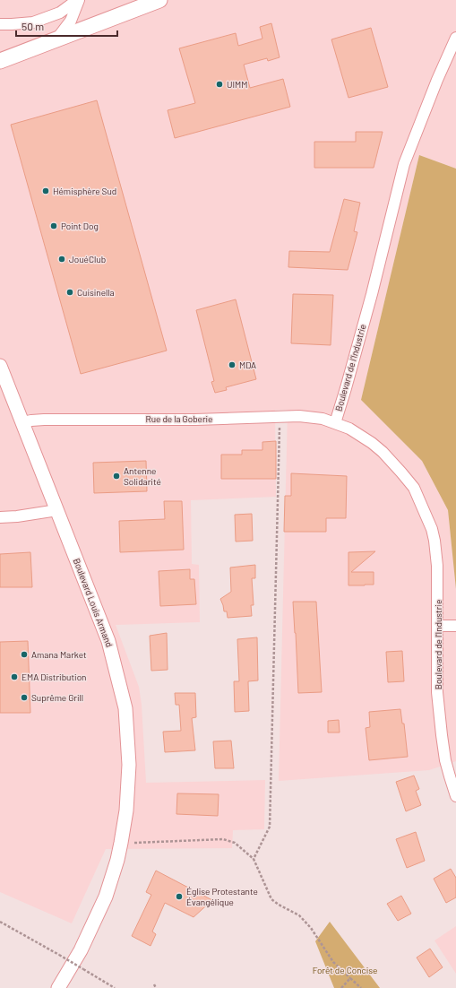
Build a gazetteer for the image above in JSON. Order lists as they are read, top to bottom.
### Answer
{
  "streets": {
    "street": ["Boulevard de l'Industrie", "Rue de la Goberie", "Boulevard Louis Armand"]
  },
  "crossings": [
    ["Boulevard de l'Industrie", "Rue de la Goberie"],
    ["Rue de la Goberie", "Boulevard Louis Armand"]
  ],
  "parks": ["Forêt de Concise"],
  "places": [
    "UIMM",
    "Hémisphère Sud",
    "Point Dog",
    "JouéClub",
    "Cuisinella",
    "MDA",
    "Antenne Solidarité",
    "Amana Market",
    "EMA Distribution",
    "Suprême Grill",
    "Église Protestante Évangélique"
  ],
  "scale_bar": "50 m"
}
